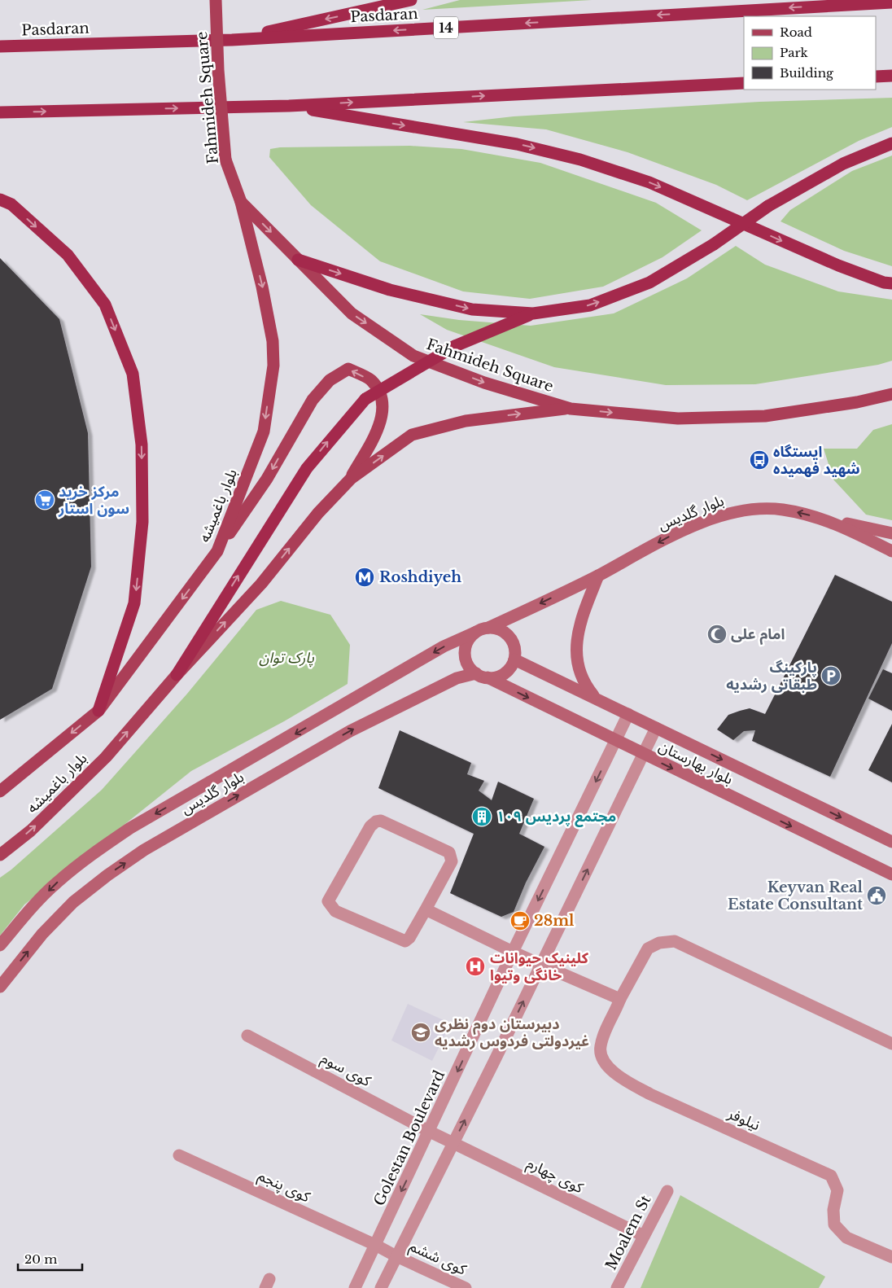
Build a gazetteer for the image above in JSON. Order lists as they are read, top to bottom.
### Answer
{
  "streets": {
    "highway": ["Pasdaran", "14"],
    "main road": [
      "Fahmideh Square",
      "بلوار باغمیشه",
      "بلوار گلدیس",
      "بلوار بهارستان"
    ],
    "street": [
      "کوی سوم",
      "نیلوفر",
      "Golestan Boulevard",
      "کوی چهارم",
      "کوی پنجم",
      "Moalem St",
      "کوی ششم"
    ]
  },
  "crossings": [
    ["Fahmideh Square", "بلوار باغمیشه"],
    ["بلوار گلدیس", "بلوار بهارستان"],
    ["بلوار بهارستان", "Golestan Boulevard"],
    ["کوی سوم", "Golestan Boulevard"],
    ["کوی سوم", "کوی چهارم"],
    ["Golestan Boulevard", "کوی پنجم"],
    ["کوی چهارم", "Moalem St"],
    ["کوی پنجم", "کوی ششم"]
  ],
  "one_way": ["Fahmideh Square", "بلوار بهارستان"],
  "parks": ["پارک توان"],
  "places": {
    "bus stop": ["ایستگاه شهید فهمیده"],
    "supermarket": ["مرکز خرید سون استار"],
    "metro station": ["Roshdiyeh"],
    "mosque": ["امام علی"],
    "parking": ["پارکینگ طبقاتی رشدیه"],
    "building": ["مجتمع پردیس ۱۰۹"],
    "public building": ["Keyvan Real Estate Consultant"],
    "cafe": ["28ml"],
    "hospital": ["کلینیک حیوانات خانگی وتیوا"],
    "school or university": ["دبیرستان دوم نظری غیردولتی فردوس رشدیه"]
  },
  "legend": ["Road", "Park", "Building"],
  "scale_bar": "20 m"
}
